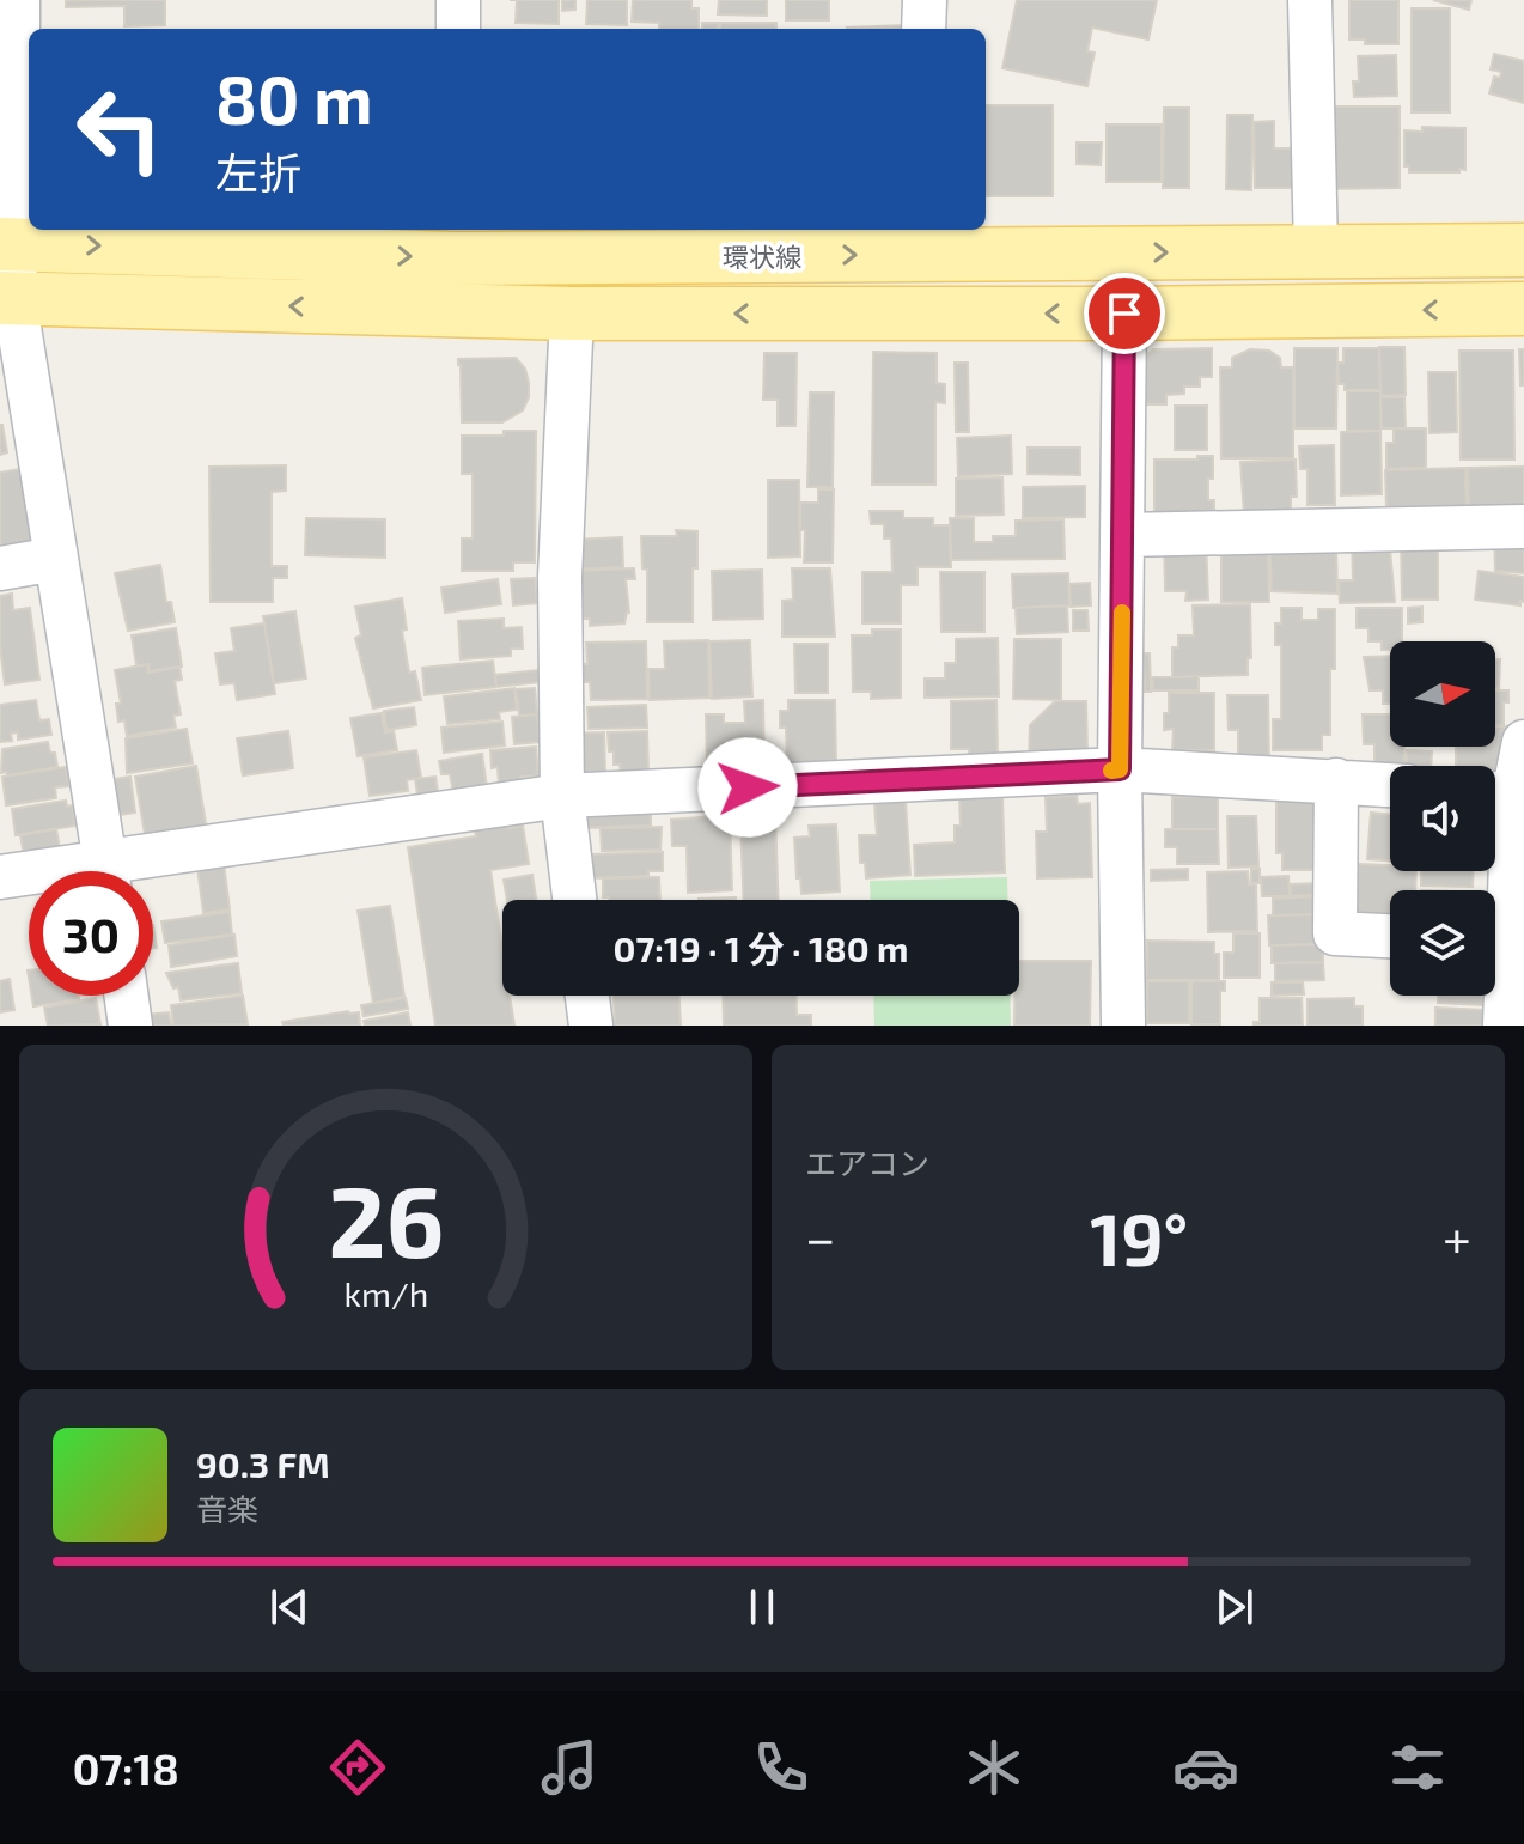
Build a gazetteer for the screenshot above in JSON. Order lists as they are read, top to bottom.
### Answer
{
  "streets": {
    "main road": ["環状線"]
  },
  "north": "right",
  "page": {
    "turn": ["80 m", "左折"],
    "limit": "30",
    "trip": "07:19 · 1 分 · 180 m",
    "tile": "エアコン",
    "heat": ["−", "19°", "+"],
    "song": ["90.3 FM", "音楽"],
    "tabs": "07:18",
    "gauge": ["26", "km/h"]
  }
}
